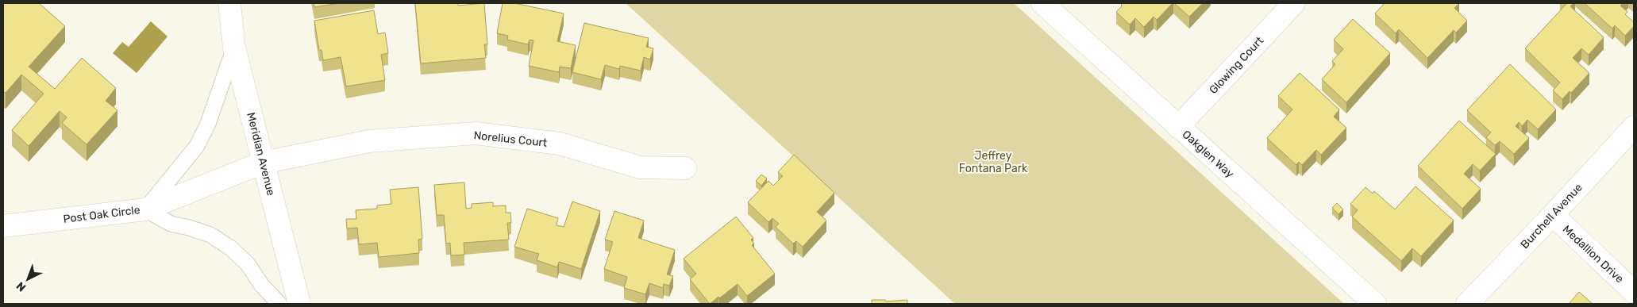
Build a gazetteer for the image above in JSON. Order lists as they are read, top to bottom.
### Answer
{
  "streets": {
    "street": [
      "Glowing Court",
      "Norelius Court",
      "Meridian Avenue",
      "Oakglen Way",
      "Post Oak Circle",
      "Burchell Avenue",
      "Medallion Drive"
    ]
  },
  "crossings": [
    ["Glowing Court", "Oakglen Way"],
    ["Norelius Court", "Meridian Avenue"],
    ["Norelius Court", "Post Oak Circle"],
    ["Meridian Avenue", "Post Oak Circle"],
    ["Burchell Avenue", "Medallion Drive"]
  ],
  "parks": ["Jeffrey Fontana Park"],
  "north": "bottom left"
}
